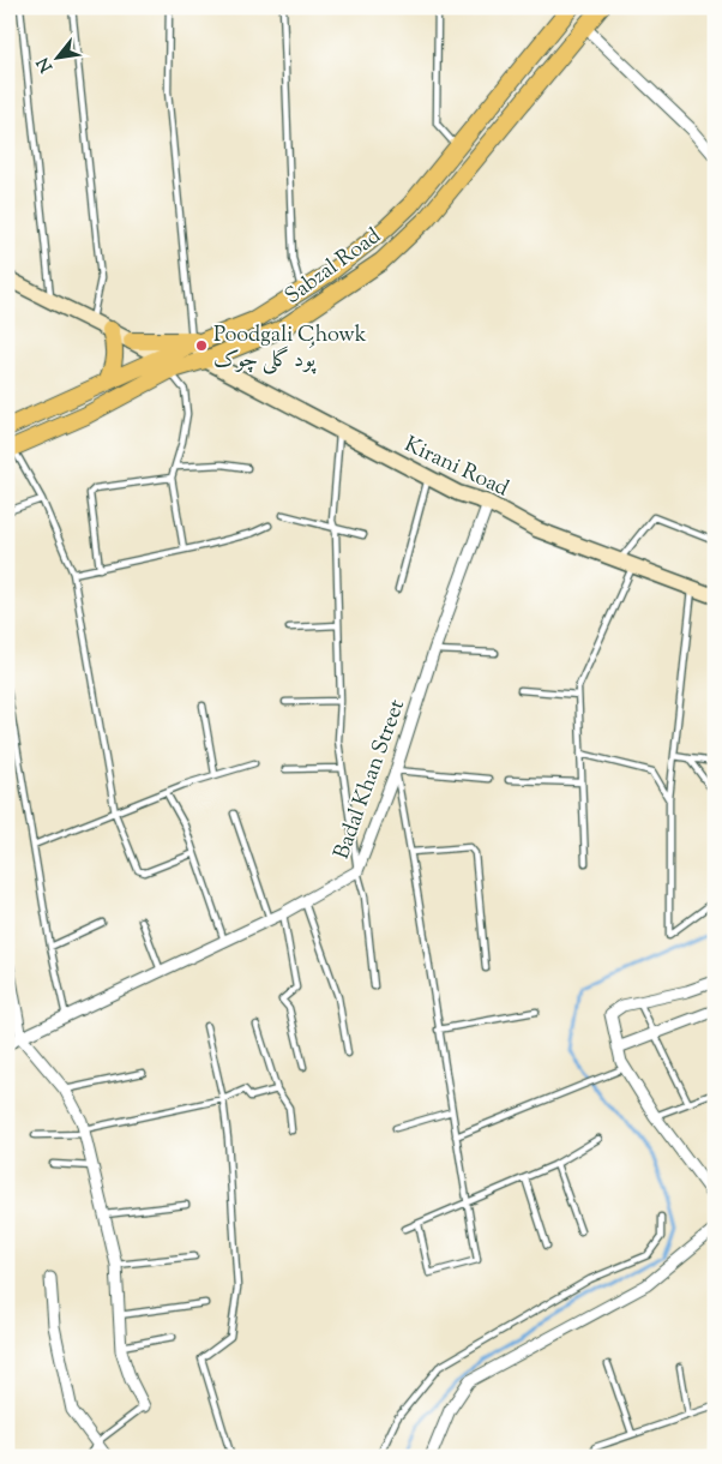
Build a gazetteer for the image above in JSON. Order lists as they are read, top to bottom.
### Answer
{
  "streets": {
    "main road": ["Sabzal Road", "Kirani Road"],
    "street": ["Badal Khan Street"]
  },
  "crossings": [
    ["Sabzal Road", "Kirani Road"],
    ["Kirani Road", "Badal Khan Street"]
  ],
  "places": ["Poodgali Chowk پُود گلی چوک"],
  "north": "bottom left"
}
